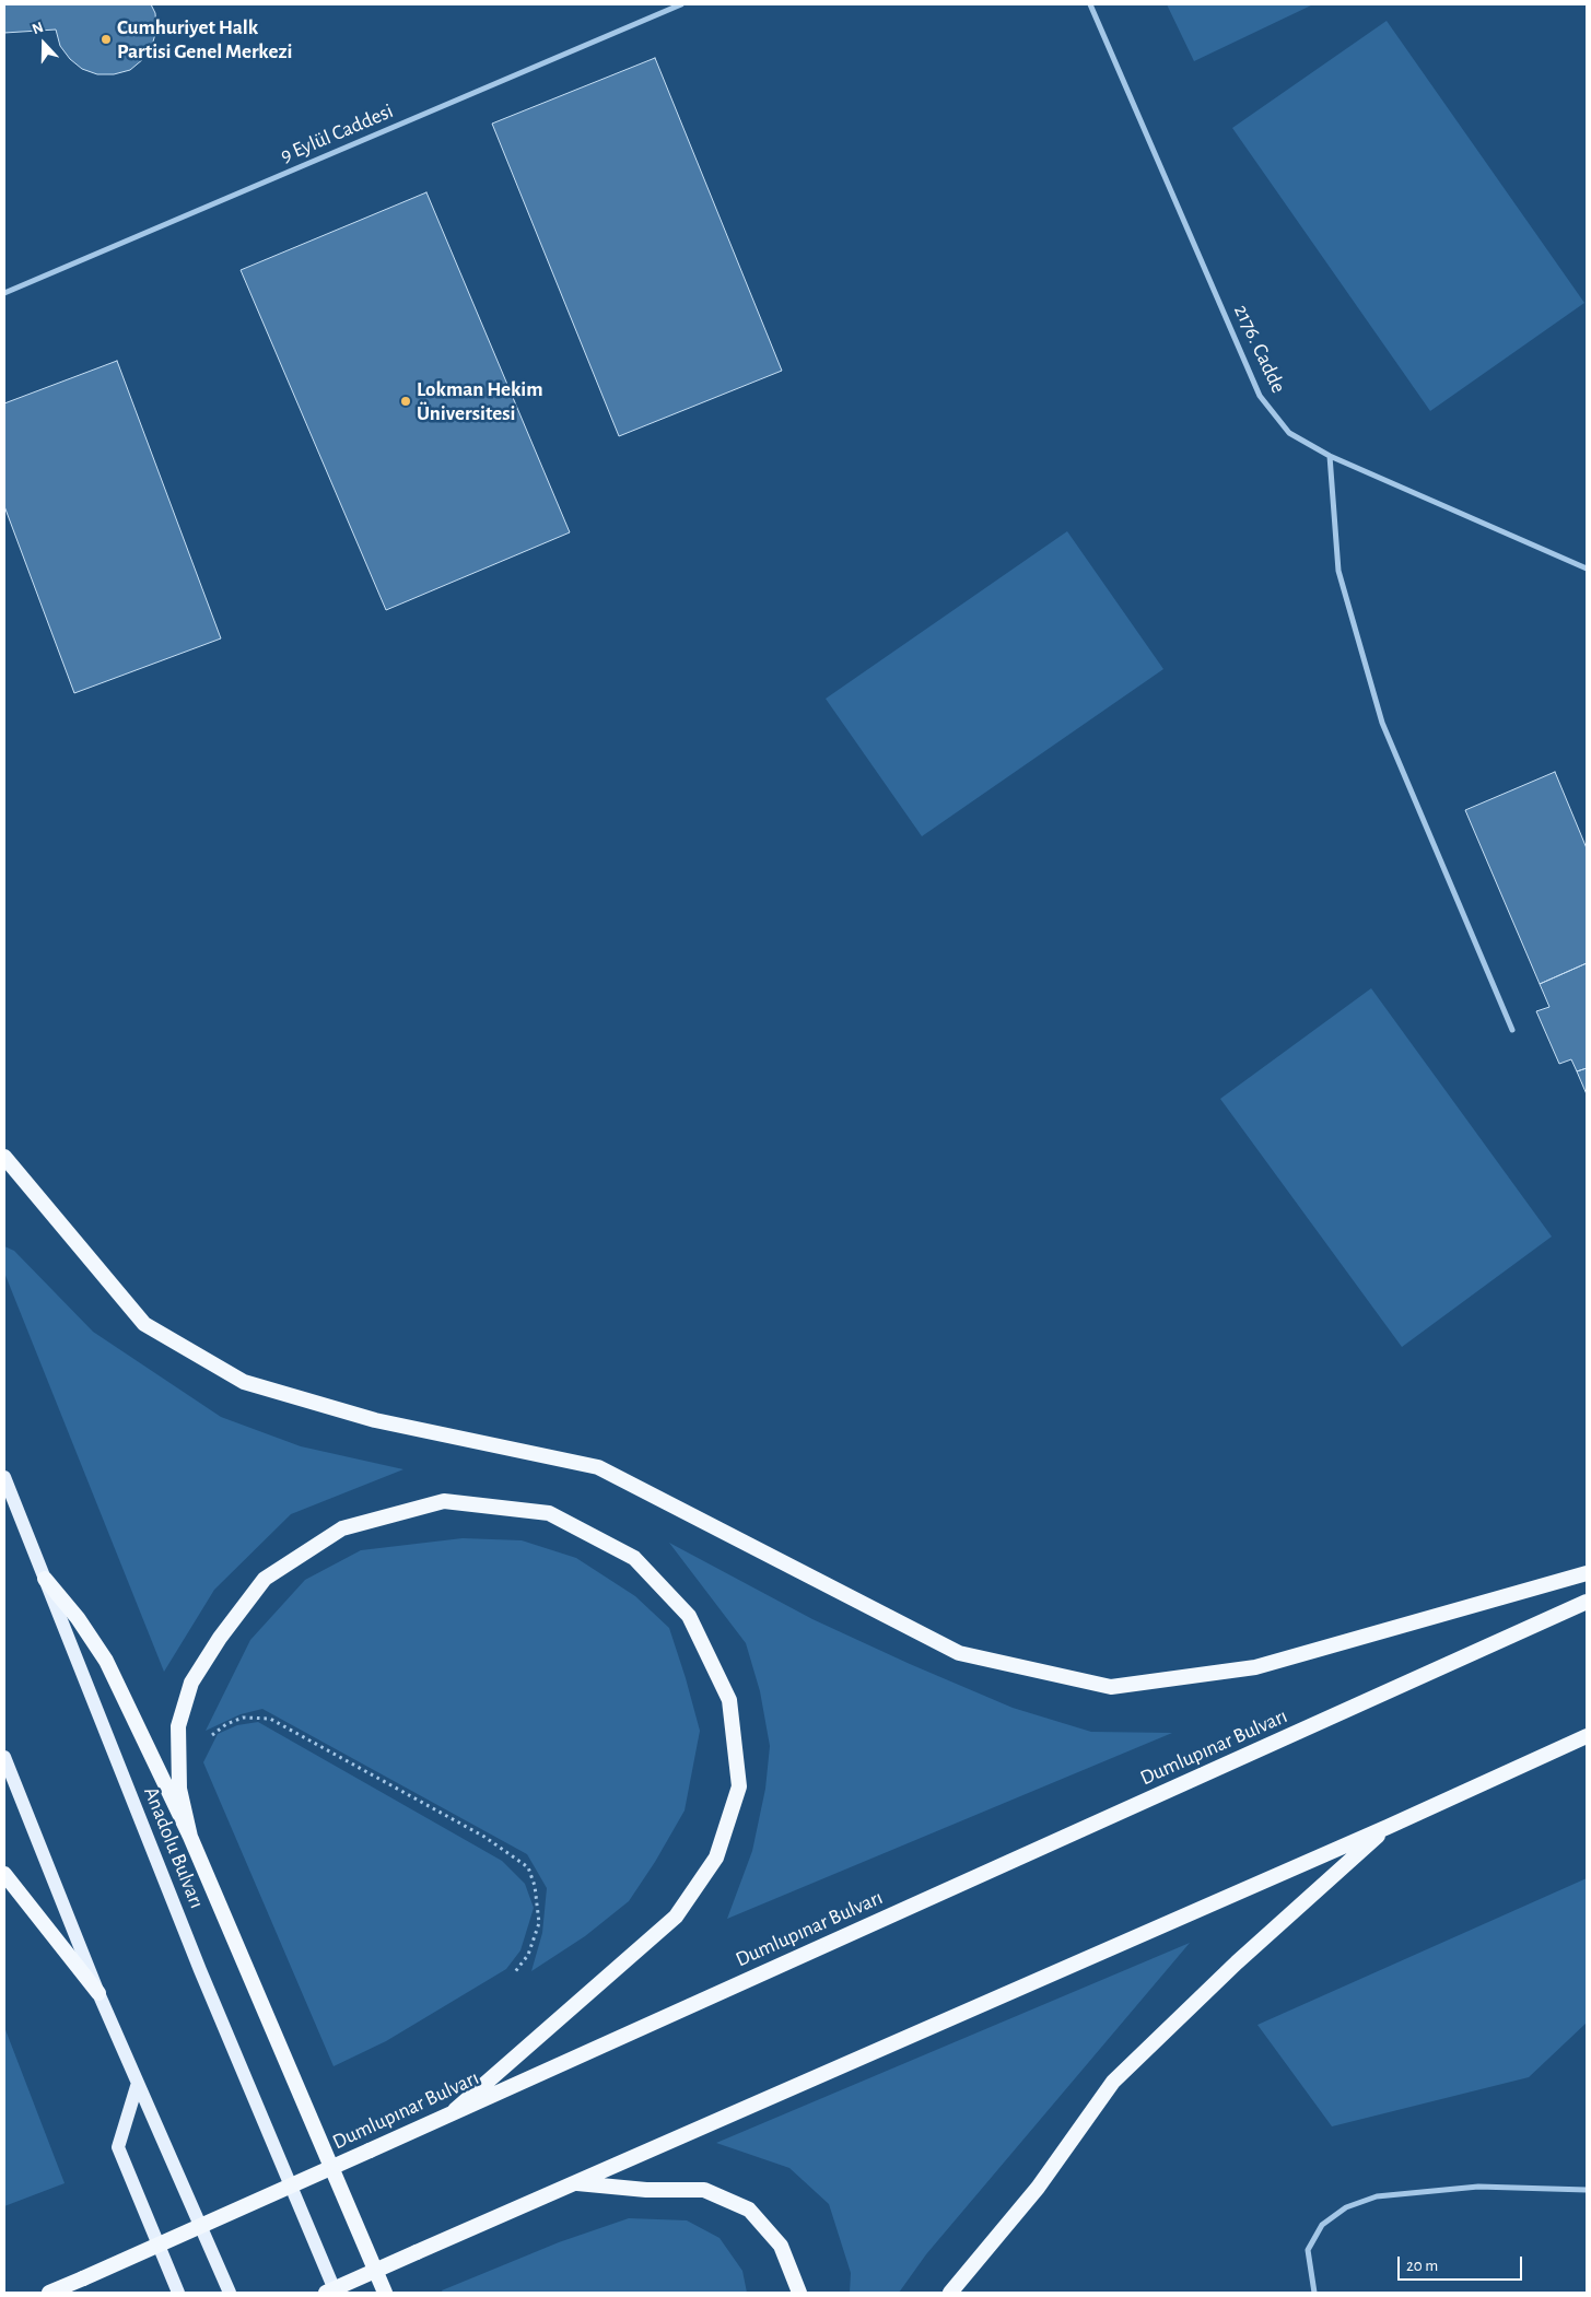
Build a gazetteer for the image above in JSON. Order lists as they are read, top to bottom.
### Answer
{
  "streets": {
    "highway": ["Dumlupınar Bulvarı"],
    "main road": ["Anadolu Bulvarı"],
    "street": ["9 Eylül Caddesi", "2176. Cadde"]
  },
  "places": ["Cumhuriyet Halk Partisi Genel Merkezi", "Lokman Hekim Üniversitesi"],
  "scale_bar": "20 m",
  "north": "top"
}
